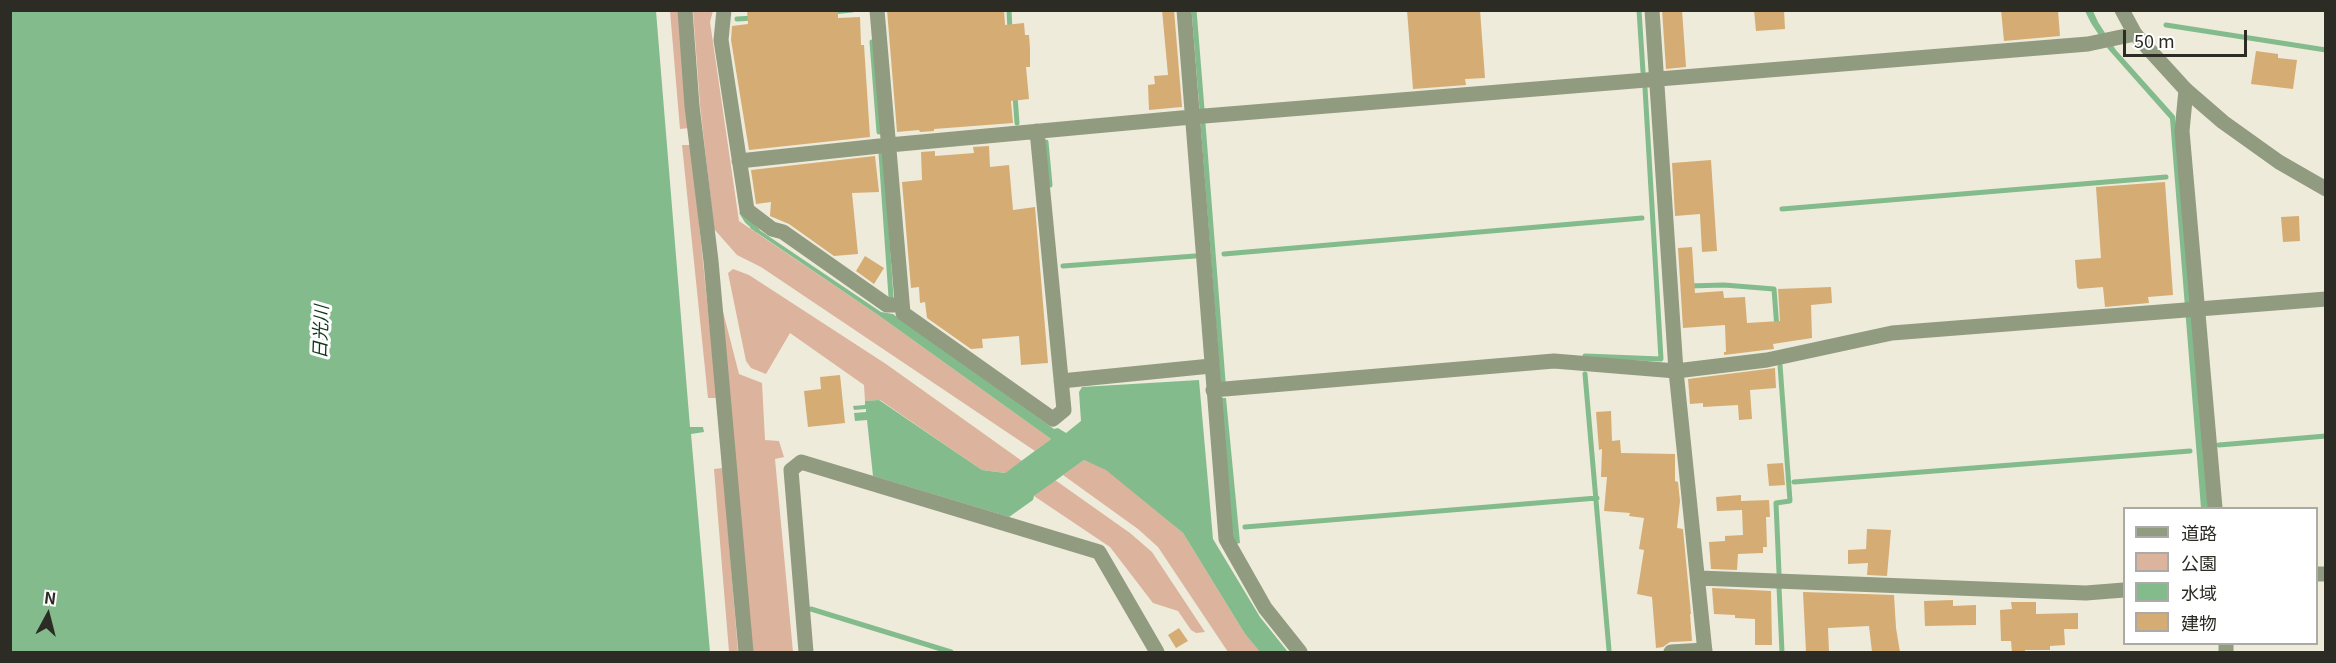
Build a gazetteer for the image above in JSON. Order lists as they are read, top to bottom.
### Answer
{
  "water": ["日光川"],
  "legend": [
    "道路",
    "公園",
    "水域",
    "建物"
  ],
  "scale_bar": "50 m",
  "north": "top"
}
